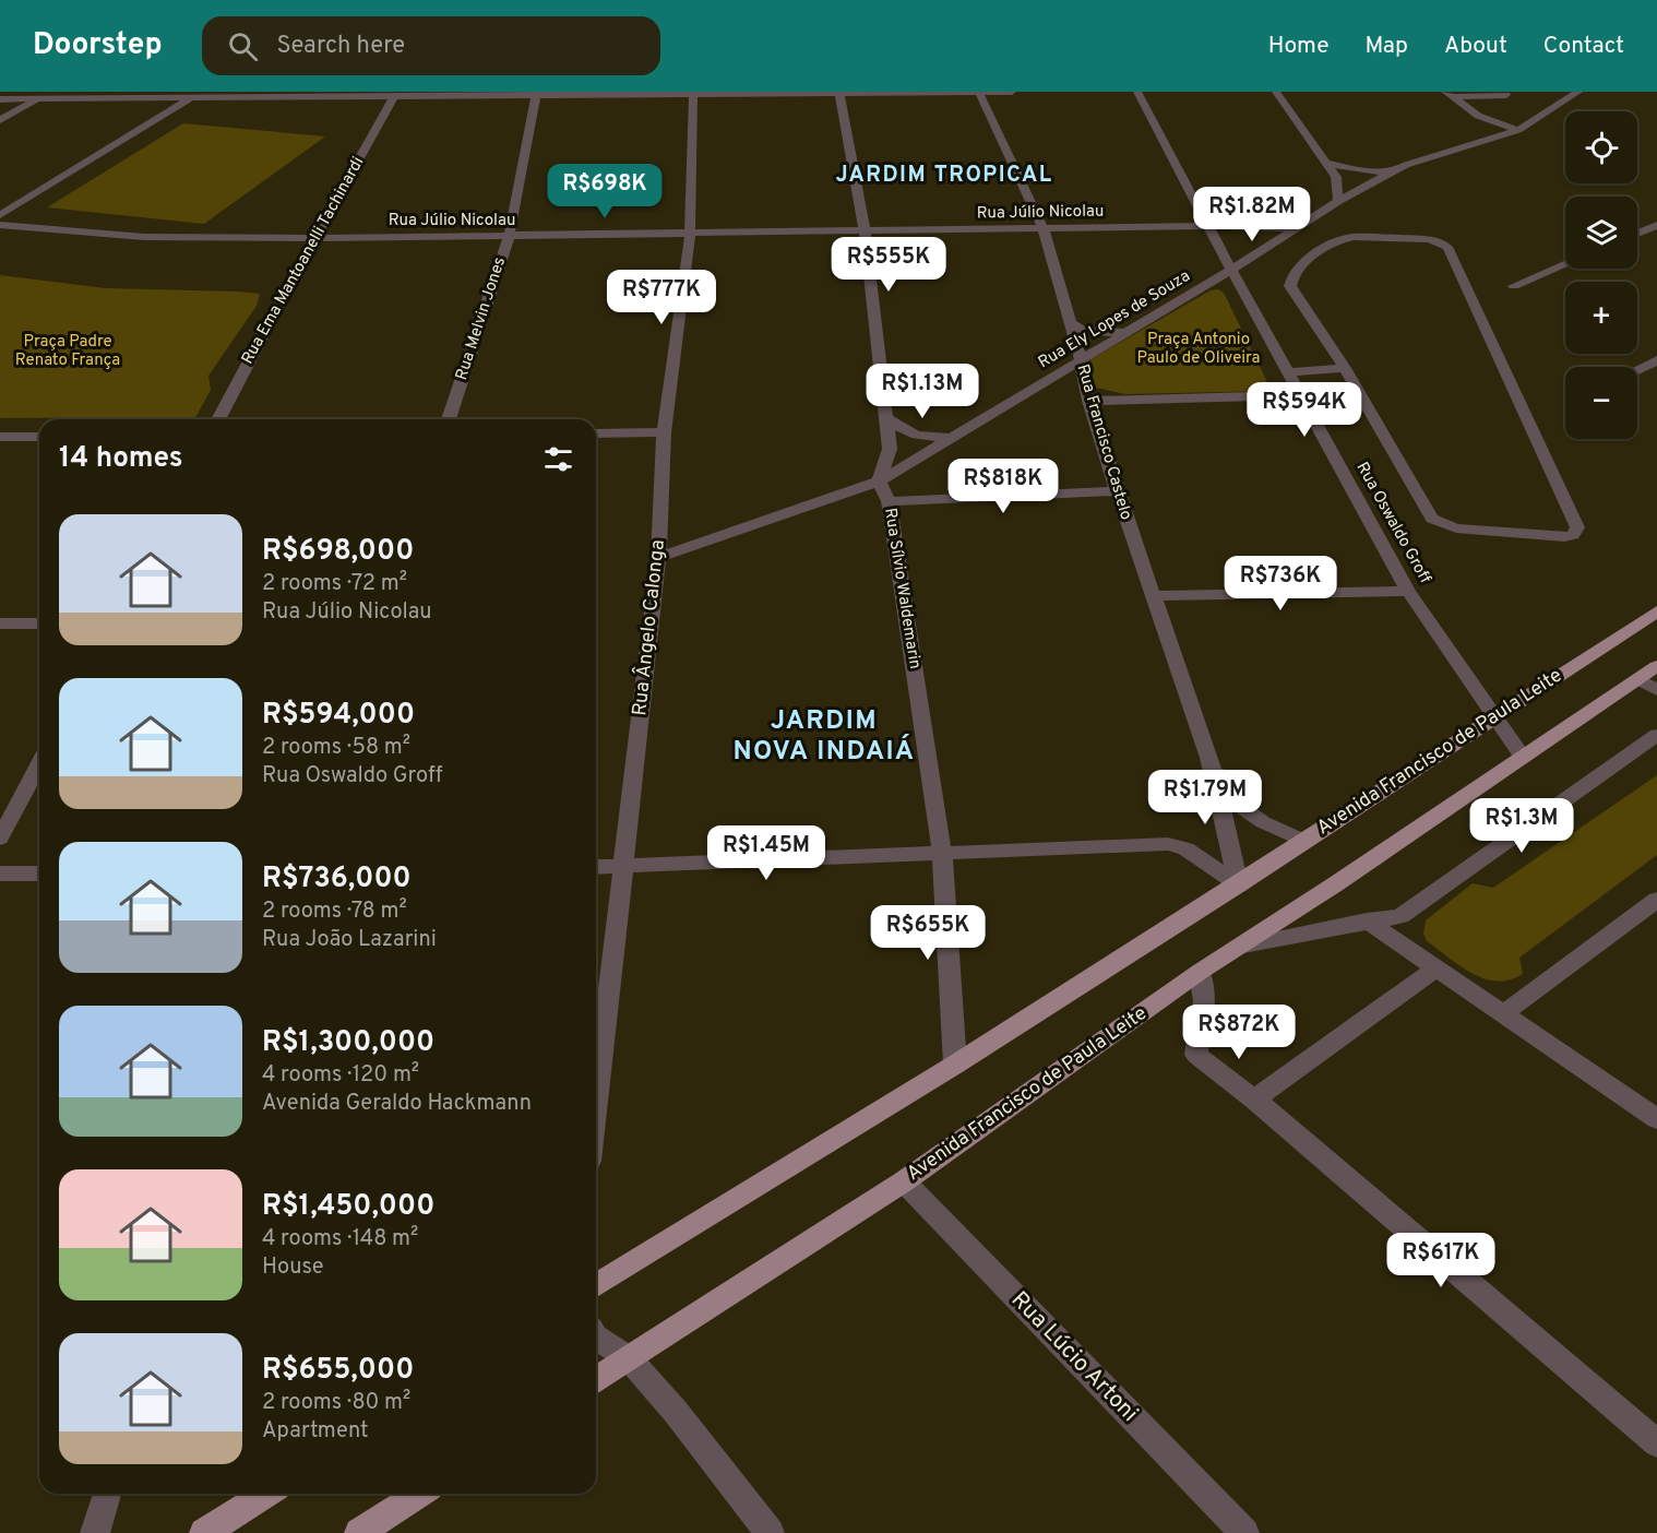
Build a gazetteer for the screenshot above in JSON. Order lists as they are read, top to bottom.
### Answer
{
  "streets": {
    "main road": ["Avenida Francisco de Paula Leite"],
    "street": [
      "Rua Júlio Nicolau",
      "Rua Ema Mantoanelli Tachinardi",
      "Rua Melvin Jones",
      "Rua Ely Lopes de Souza",
      "Rua Francisco Castelo",
      "Rua Oswaldo Groff",
      "Rua Sílvio Waldemarin",
      "Rua Ângelo Calonga",
      "Rua Lúcio Artoni"
    ]
  },
  "crossings": [
    ["Rua Júlio Nicolau", "Rua Ema Mantoanelli Tachinardi"],
    ["Rua Júlio Nicolau", "Rua Melvin Jones"],
    ["Rua Júlio Nicolau", "Rua Ely Lopes de Souza"],
    ["Rua Júlio Nicolau", "Rua Francisco Castelo"],
    ["Rua Júlio Nicolau", "Rua Oswaldo Groff"],
    ["Rua Júlio Nicolau", "Rua Sílvio Waldemarin"],
    ["Rua Júlio Nicolau", "Rua Ângelo Calonga"],
    ["Rua Ely Lopes de Souza", "Rua Francisco Castelo"],
    ["Rua Ely Lopes de Souza", "Rua Oswaldo Groff"],
    ["Rua Ely Lopes de Souza", "Rua Sílvio Waldemarin"],
    ["Rua Ely Lopes de Souza", "Rua Ângelo Calonga"],
    ["Rua Francisco Castelo", "Avenida Francisco de Paula Leite"],
    ["Rua Oswaldo Groff", "Avenida Francisco de Paula Leite"],
    ["Rua Sílvio Waldemarin", "Avenida Francisco de Paula Leite"],
    ["Avenida Francisco de Paula Leite", "Rua Lúcio Artoni"]
  ],
  "districts": ["JARDIM TROPICAL", "JARDIM NOVA INDAIÁ"],
  "parks": ["Praça Antonio Paulo de Oliveira", "Praça Padre Renato França"],
  "page": {
    "header": "Doorstep",
    "search": "Search here",
    "nav": [
      "Home",
      "Map",
      "About",
      "Contact"
    ],
    "map_buttons": ["+", "−"],
    "price": [
      "R$698K",
      "R$1.82M",
      "R$555K",
      "R$777K",
      "R$1.13M",
      "R$594K",
      "R$818K",
      "R$736K",
      "R$1.79M",
      "R$1.3M",
      "R$1.45M",
      "R$655K",
      "R$872K",
      "R$617K"
    ],
    "heading": "14 homes",
    "list": [
      {
        "name": "R$698,000",
        "note": "2 rooms · 72 m² · Rua Júlio Nicolau"
      },
      {
        "name": "R$594,000",
        "note": "2 rooms · 58 m² · Rua Oswaldo Groff"
      },
      {
        "name": "R$736,000",
        "note": "2 rooms · 78 m² · Rua João Lazarini"
      },
      {
        "name": "R$1,300,000",
        "note": "4 rooms · 120 m² · Avenida Geraldo Hackmann"
      },
      {
        "name": "R$1,450,000",
        "note": "4 rooms · 148 m² · House"
      },
      {
        "name": "R$655,000",
        "note": "2 rooms · 80 m² · Apartment"
      }
    ]
  }
}
